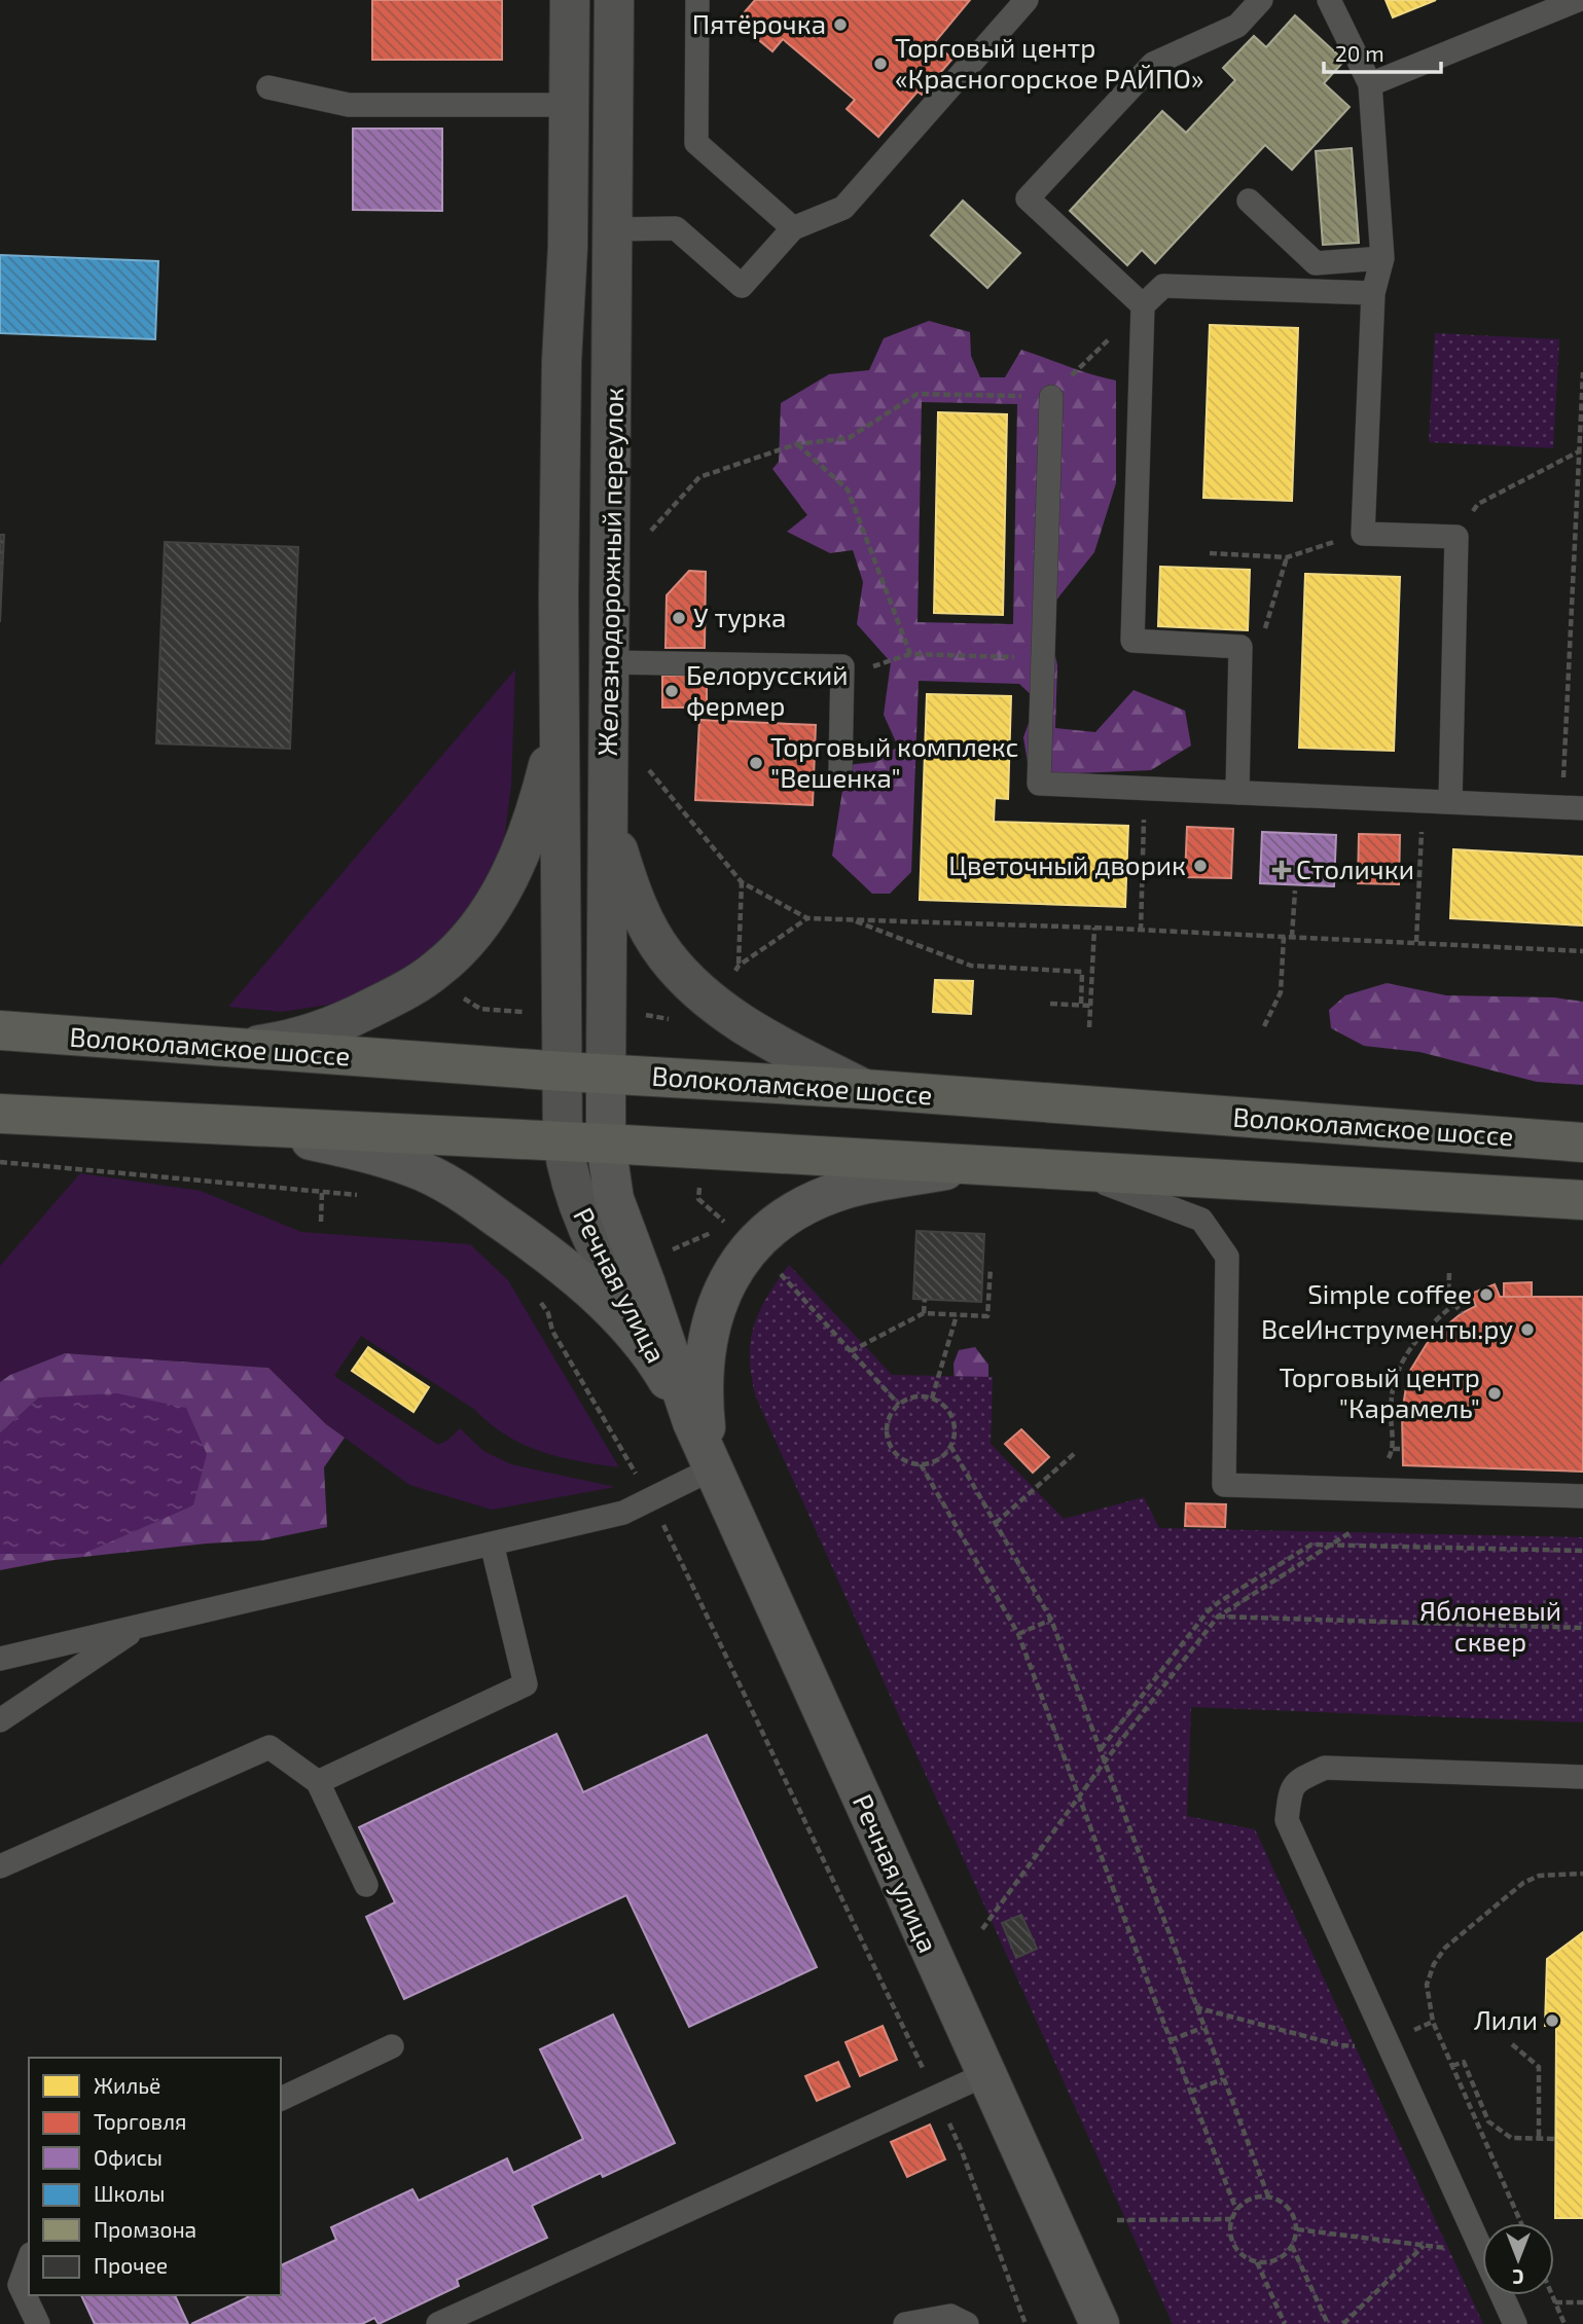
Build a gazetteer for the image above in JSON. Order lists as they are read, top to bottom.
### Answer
{
  "streets": {
    "main road": ["Железнодорожный переулок", "Волоколамское шоссе", "Речная улица"]
  },
  "crossings": [
    ["Железнодорожный переулок", "Волоколамское шоссе"],
    ["Железнодорожный переулок", "Речная улица"]
  ],
  "parks": ["Яблоневый сквер"],
  "places": {
    "other": [
      "Пятёрочка",
      "Торговый центр «Красногорское РАЙПО»",
      "У турка",
      "Белорусский фермер",
      "Торговый комплекс \"Вешенка\"",
      "Цветочный дворик",
      "Simple coffee",
      "ВсеИнструменты.ру",
      "Торговый центр \"Карамель\"",
      "Лили"
    ],
    "health": ["Столички"]
  },
  "legend": [
    "Жильё",
    "Торговля",
    "Офисы",
    "Школы",
    "Промзона",
    "Прочее"
  ],
  "scale_bar": "20 m",
  "north": "bottom"
}
